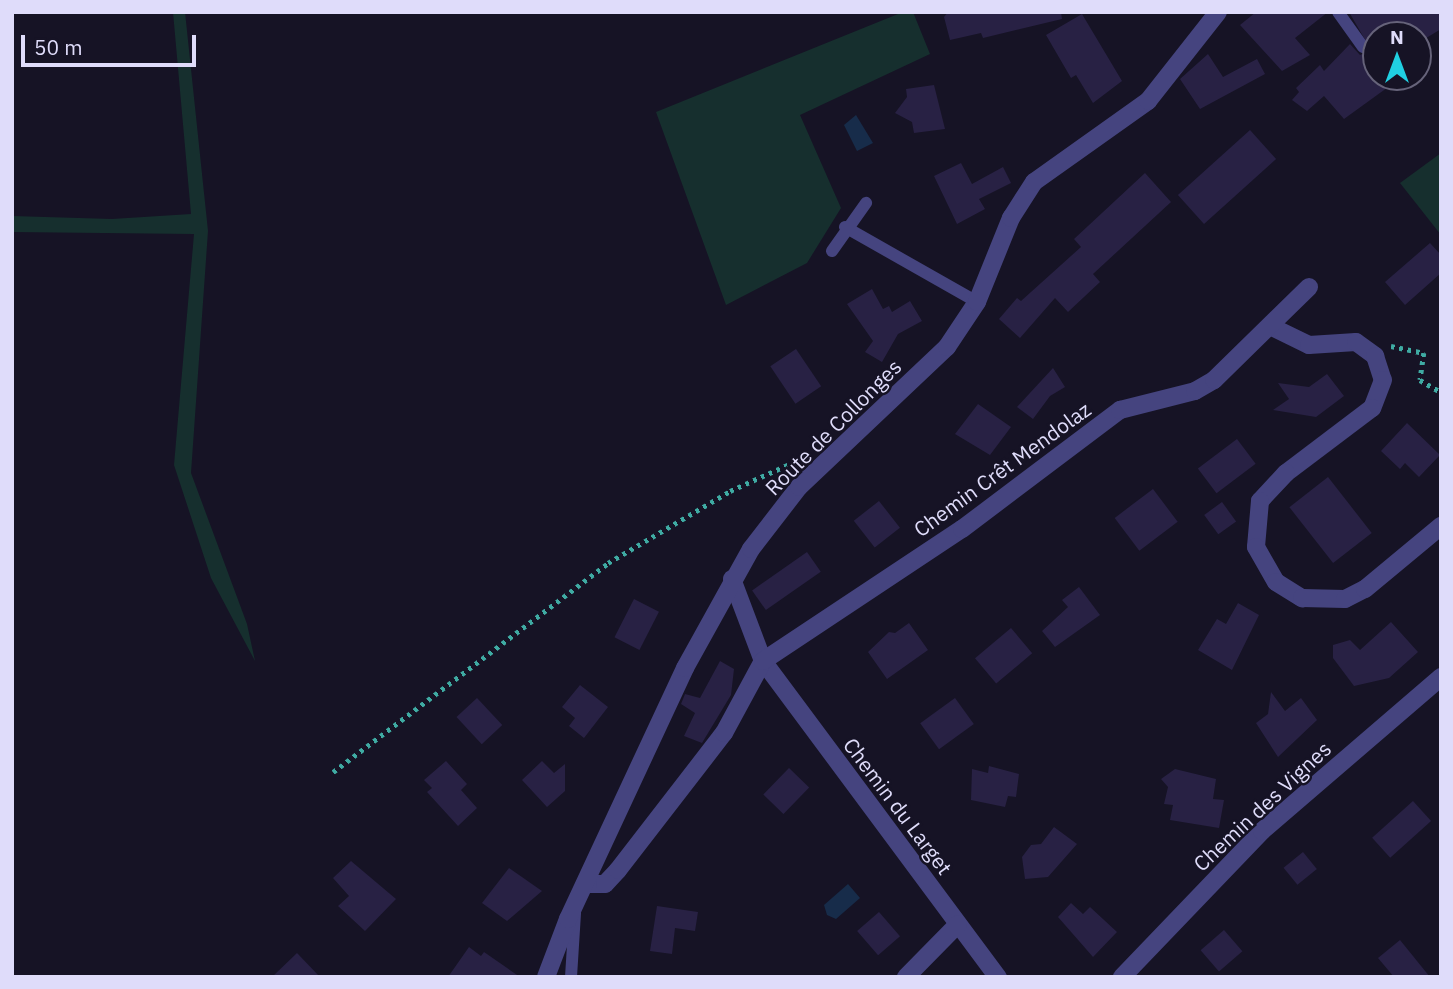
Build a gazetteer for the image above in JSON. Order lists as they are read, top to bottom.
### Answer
{
  "streets": {
    "street": [
      "Route de Collonges",
      "Chemin Crêt Mendolaz",
      "Chemin du Larget",
      "Chemin des Vignes"
    ]
  },
  "crossings": [
    ["Route de Collonges", "Chemin du Larget"],
    ["Chemin Crêt Mendolaz", "Chemin du Larget"]
  ],
  "scale_bar": "50 m",
  "north": "top"
}
